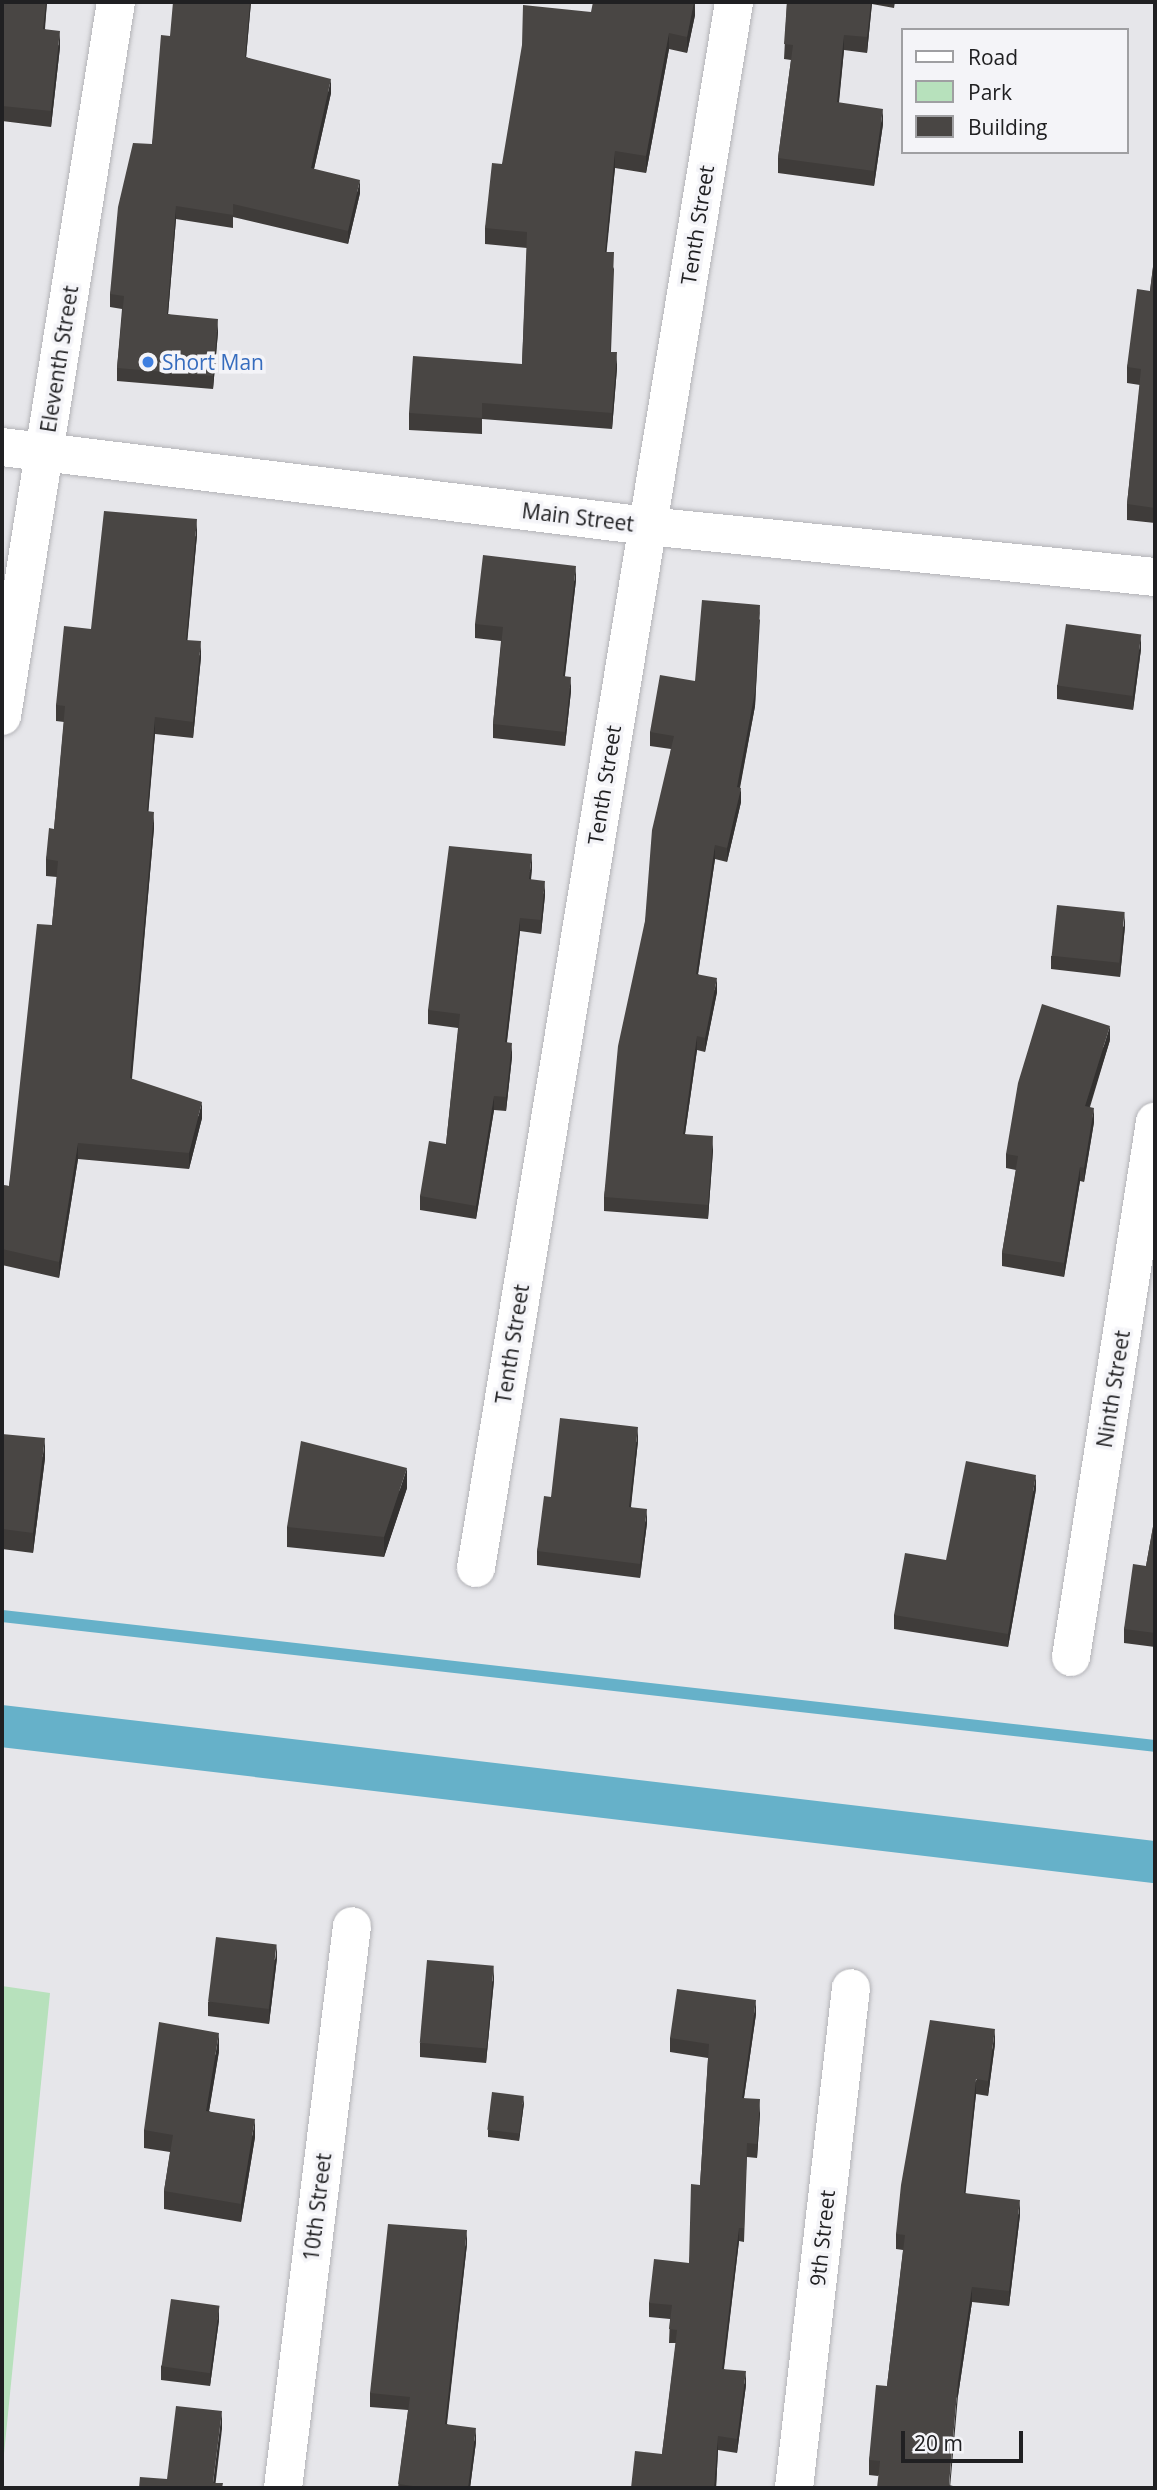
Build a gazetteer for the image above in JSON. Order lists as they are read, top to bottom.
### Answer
{
  "streets": {
    "street": [
      "Tenth Street",
      "Eleventh Street",
      "Main Street",
      "Ninth Street",
      "10th Street",
      "9th Street"
    ]
  },
  "crossings": [
    ["Tenth Street", "Main Street"],
    ["Eleventh Street", "Main Street"]
  ],
  "places": ["Short Man"],
  "legend": ["Road", "Park", "Building"],
  "scale_bar": "20 m"
}
